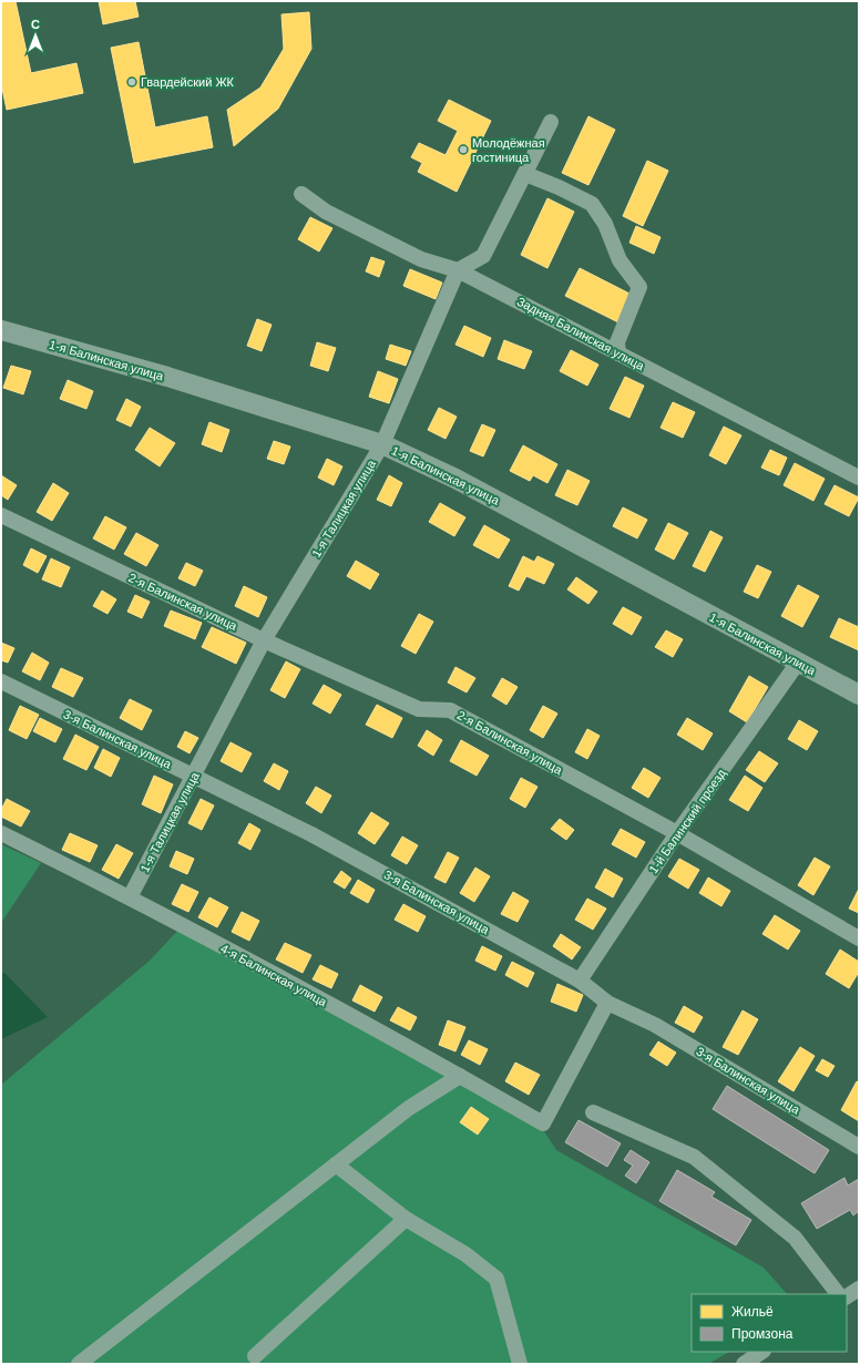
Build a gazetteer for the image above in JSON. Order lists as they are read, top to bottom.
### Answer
{
  "streets": {
    "main road": ["1-я Балинская улица"],
    "street": [
      "Задняя Балинская улица",
      "1-я Талицкая улица",
      "2-я Балинская улица",
      "3-я Балинская улица",
      "1-й Балинский проезд",
      "4-я Балинская улица"
    ]
  },
  "crossings": [
    ["Задняя Балинская улица", "1-я Талицкая улица"],
    ["1-я Балинская улица", "1-я Талицкая улица"],
    ["1-я Балинская улица", "1-й Балинский проезд"],
    ["1-я Талицкая улица", "2-я Балинская улица"],
    ["1-я Талицкая улица", "3-я Балинская улица"],
    ["1-я Талицкая улица", "4-я Балинская улица"],
    ["2-я Балинская улица", "1-й Балинский проезд"],
    ["3-я Балинская улица", "1-й Балинский проезд"],
    ["3-я Балинская улица", "4-я Балинская улица"]
  ],
  "places": ["Гвардейский ЖК", "Молодёжная гостиница"],
  "legend": ["Жильё", "Промзона"],
  "north": "top"
}
